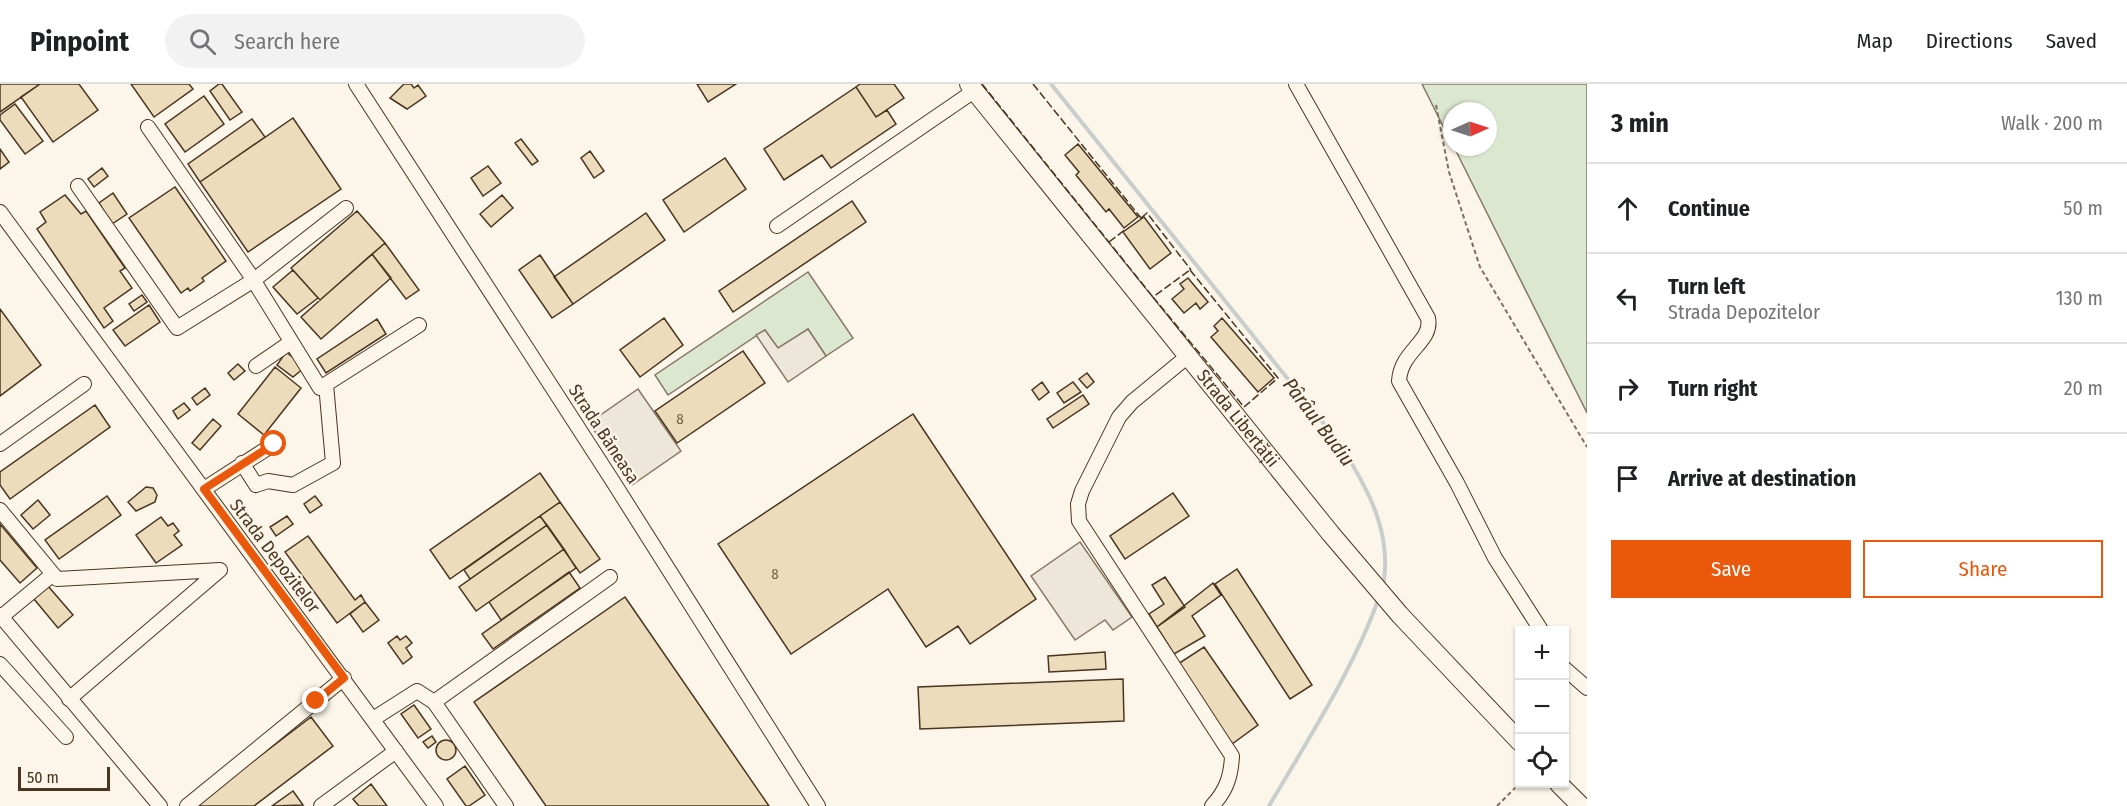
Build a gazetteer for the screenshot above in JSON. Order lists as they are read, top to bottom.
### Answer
{
  "streets": {
    "main road": ["Strada Libertății"],
    "street": ["Strada Băneasa", "Strada Depozitelor"]
  },
  "water": ["Pârâul Budiu"],
  "house_numbers": ["8", "8"],
  "scale_bar": "50 m",
  "north": "right",
  "page": {
    "header": "Pinpoint",
    "search": "Search here",
    "nav": ["Map", "Directions", "Saved"],
    "heading": ["3 min", "Walk · 200 m"],
    "list": [
      ["Continue", "50 m"],
      ["Turn left", "Strada Depozitelor", "130 m"],
      ["Turn right", "20 m"],
      "Arrive at destination"
    ],
    "buttons": ["Save", "Share"],
    "map_buttons": ["+", "−"],
    "scale": "50 m"
  }
}
